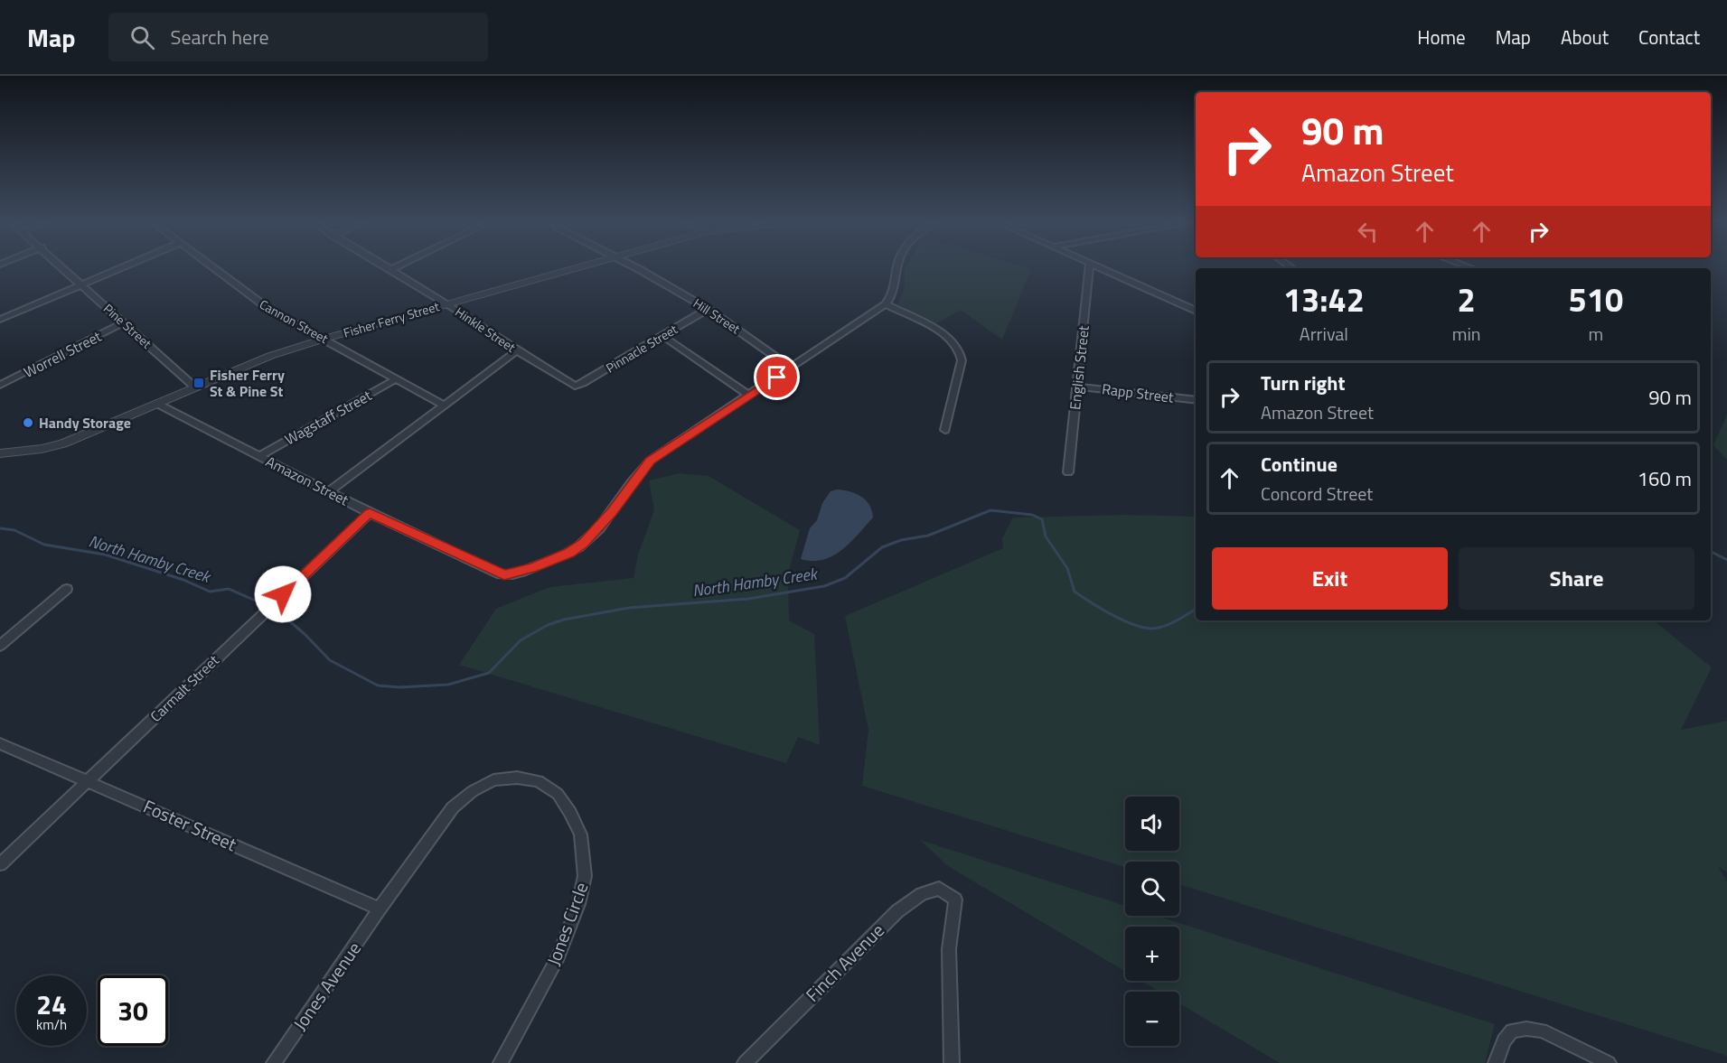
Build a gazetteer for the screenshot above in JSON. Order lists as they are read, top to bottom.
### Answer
{
  "streets": {
    "street": [
      "Hill Street",
      "Fisher Ferry Street",
      "Cannon Street",
      "Pine Street",
      "Hinkle Street",
      "Pinnacle Street",
      "Worrell Street",
      "English Street",
      "Rapp Street",
      "Wagstaff Street",
      "Amazon Street",
      "Carmalt Street",
      "Foster Street",
      "Jones Circle",
      "Finch Avenue",
      "Jones Avenue"
    ]
  },
  "crossings": [
    ["Hill Street", "Pinnacle Street"],
    ["Hill Street", "Amazon Street"],
    ["Fisher Ferry Street", "Cannon Street"],
    ["Fisher Ferry Street", "Pine Street"],
    ["Fisher Ferry Street", "Hinkle Street"],
    ["Fisher Ferry Street", "Amazon Street"],
    ["Cannon Street", "Wagstaff Street"],
    ["Pine Street", "Worrell Street"],
    ["Hinkle Street", "Pinnacle Street"],
    ["English Street", "Rapp Street"],
    ["Wagstaff Street", "Amazon Street"],
    ["Amazon Street", "Carmalt Street"],
    ["Carmalt Street", "Foster Street"],
    ["Foster Street", "Jones Circle"],
    ["Foster Street", "Jones Avenue"],
    ["Jones Circle", "Jones Avenue"]
  ],
  "water": ["North Hamby Creek"],
  "places": {
    "transit": ["Fisher Ferry St & Pine St"],
    "other": ["Handy Storage"]
  },
  "page": {
    "header": "Map",
    "search": "Search here",
    "nav": [
      "Home",
      "Map",
      "About",
      "Contact"
    ],
    "turn": ["90 m", "Amazon Street"],
    "eta": [
      "13:42",
      "Arrival",
      "2",
      "min",
      "510",
      "m"
    ],
    "list": [
      {
        "name": "Turn right",
        "note": "Amazon Street",
        "value": "90 m"
      },
      {
        "name": "Continue",
        "note": "Concord Street",
        "value": "160 m"
      }
    ],
    "buttons": ["Exit", "Share"],
    "map_buttons": ["+", "−"],
    "speed": "24 km/h",
    "limit": "30"
  }
}
